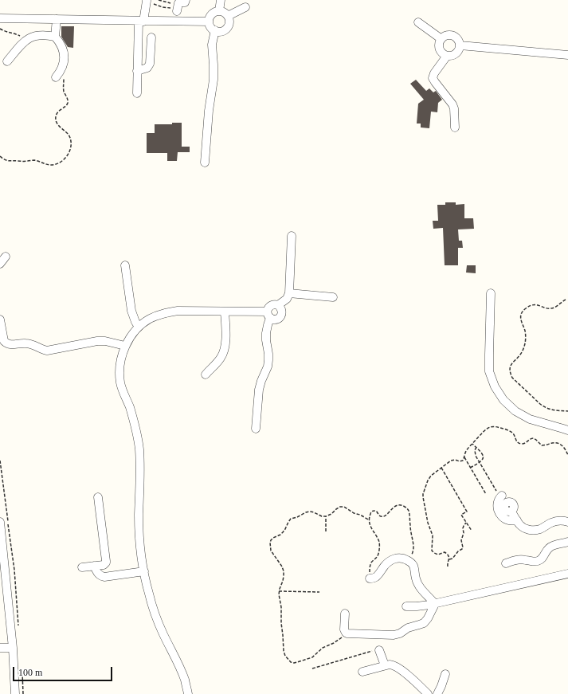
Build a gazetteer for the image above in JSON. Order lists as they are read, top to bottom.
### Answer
{
  "scale_bar": "100 m"
}
